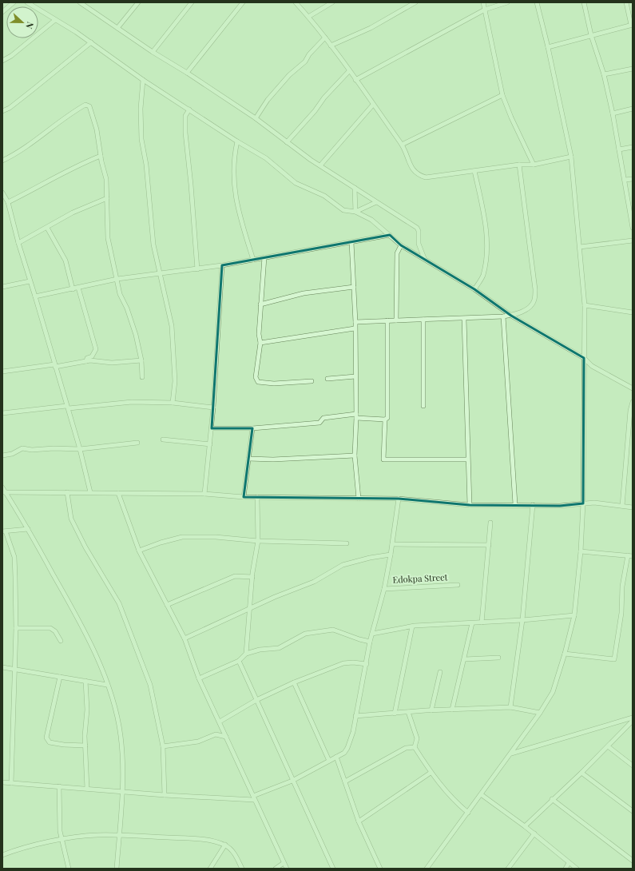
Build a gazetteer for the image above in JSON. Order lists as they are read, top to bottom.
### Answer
{
  "streets": {
    "street": ["Edokpa Street"]
  },
  "north": "right"
}
